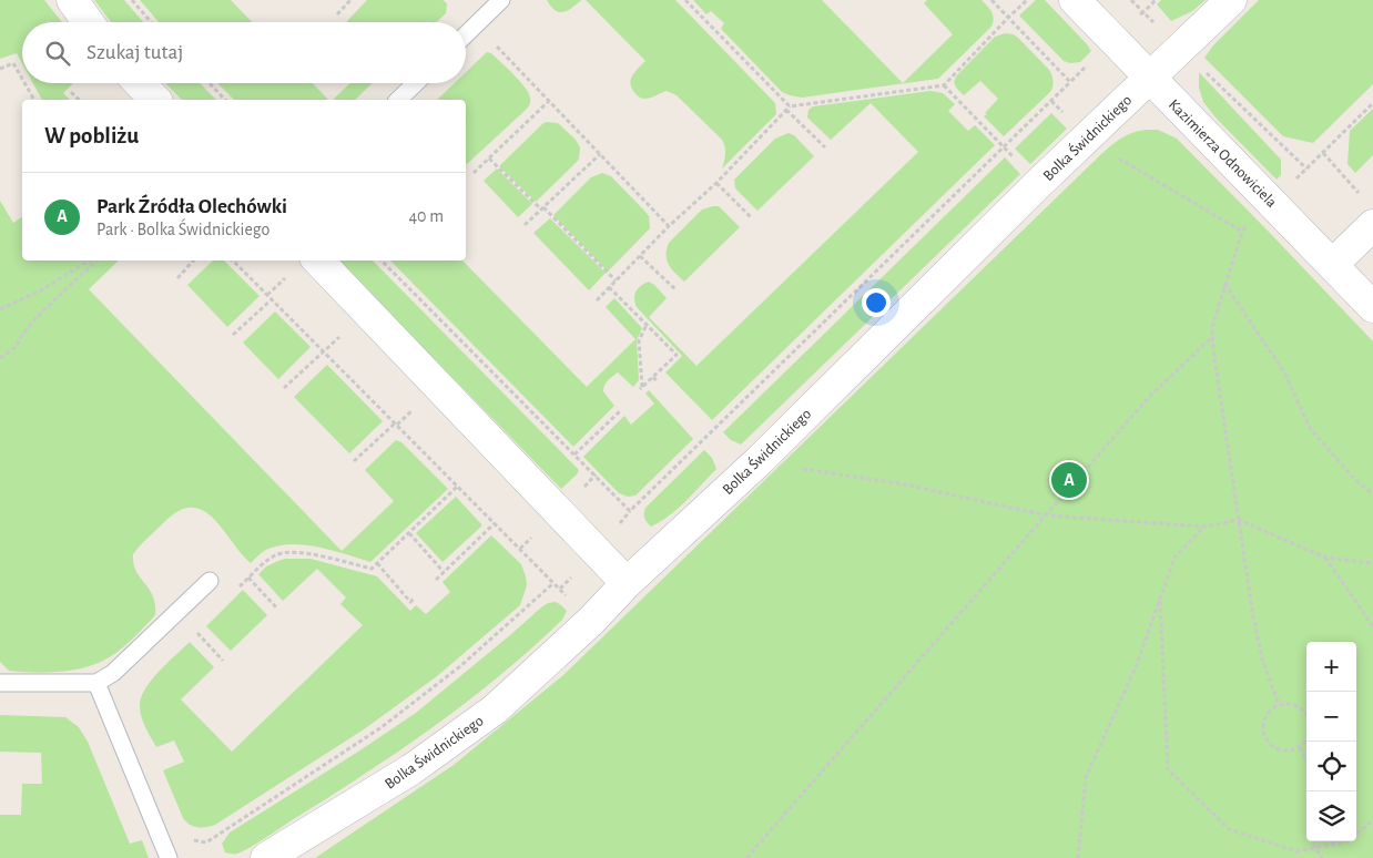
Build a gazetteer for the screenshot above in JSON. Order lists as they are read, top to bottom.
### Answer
{
  "streets": {
    "street": ["Bolka Świdnickiego", "Kazimierza Odnowiciela"]
  },
  "crossings": [
    ["Bolka Świdnickiego", "Kazimierza Odnowiciela"]
  ],
  "page": {
    "search": "Szukaj tutaj",
    "heading": "W pobliżu",
    "list": [
      {
        "mark": "A",
        "name": "Park Źródła Olechówki",
        "note": "Park · Bolka Świdnickiego",
        "value": "40 m"
      }
    ],
    "pins": "A",
    "map_buttons": ["+", "−"]
  }
}
